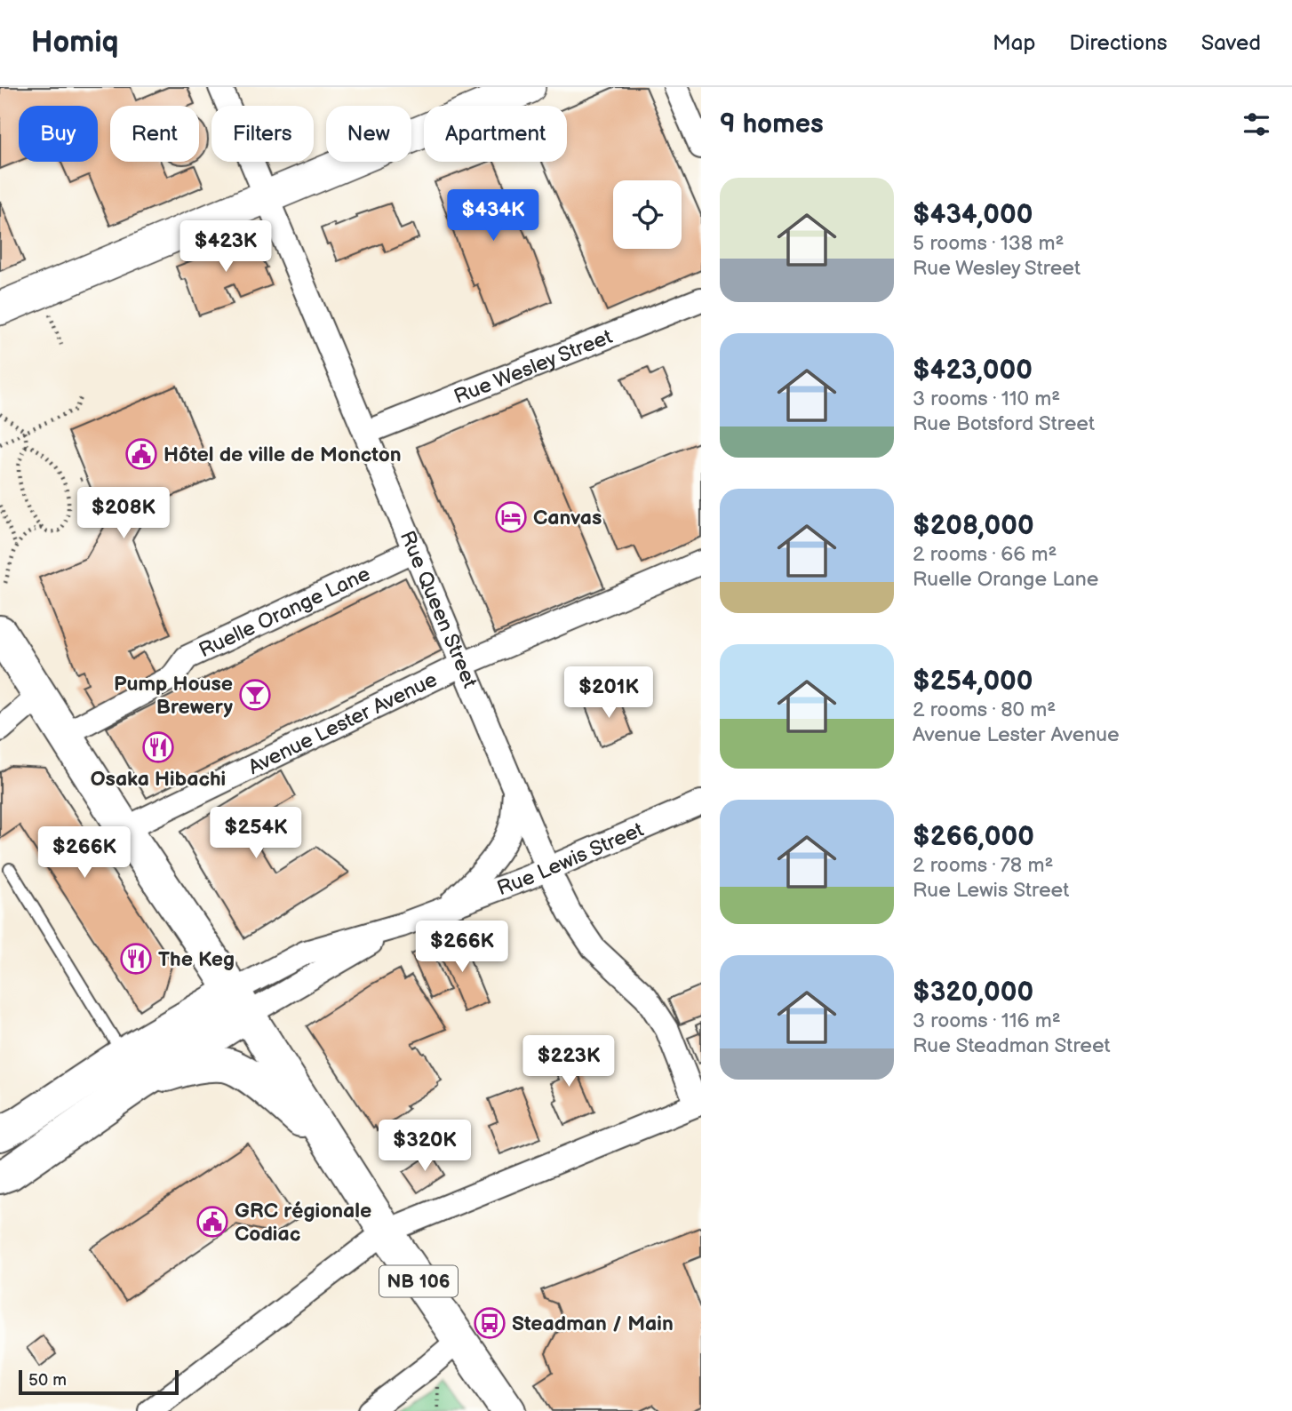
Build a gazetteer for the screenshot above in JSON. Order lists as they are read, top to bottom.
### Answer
{
  "streets": {
    "main road": ["NB 106"],
    "street": [
      "Rue Wesley Street",
      "Rue Queen Street",
      "Ruelle Orange Lane",
      "Avenue Lester Avenue",
      "Rue Lewis Street"
    ]
  },
  "crossings": [
    ["Rue Wesley Street", "Rue Queen Street"],
    ["Rue Queen Street", "Ruelle Orange Lane"],
    ["Rue Queen Street", "Avenue Lester Avenue"],
    ["Rue Queen Street", "Rue Lewis Street"],
    ["Ruelle Orange Lane", "NB 106"],
    ["Avenue Lester Avenue", "NB 106"],
    ["Rue Lewis Street", "NB 106"]
  ],
  "places": {
    "public building": ["Hôtel de ville de Moncton", "GRC régionale Codiac"],
    "hotel": ["Canvas"],
    "bar": ["Pump House Brewery"],
    "restaurant": ["Osaka Hibachi", "The Keg"],
    "bus stop": ["Steadman / Main"]
  },
  "scale_bar": "50 m",
  "page": {
    "header": "Homiq",
    "nav": ["Map", "Directions", "Saved"],
    "heading": "9 homes",
    "chip": [
      "Buy",
      "Rent",
      "Filters",
      "New",
      "Apartment"
    ],
    "list": [
      {
        "name": "$434,000",
        "note": "5 rooms · 138 m² · Rue Wesley Street"
      },
      {
        "name": "$423,000",
        "note": "3 rooms · 110 m² · Rue Botsford Street"
      },
      {
        "name": "$208,000",
        "note": "2 rooms · 66 m² · Ruelle Orange Lane"
      },
      {
        "name": "$254,000",
        "note": "2 rooms · 80 m² · Avenue Lester Avenue"
      },
      {
        "name": "$266,000",
        "note": "2 rooms · 78 m² · Rue Lewis Street"
      },
      {
        "name": "$320,000",
        "note": "3 rooms · 116 m² · Rue Steadman Street"
      }
    ],
    "price": [
      "$434K",
      "$423K",
      "$208K",
      "$201K",
      "$254K",
      "$266K",
      "$266K",
      "$223K",
      "$320K"
    ],
    "scale": "50 m"
  }
}
